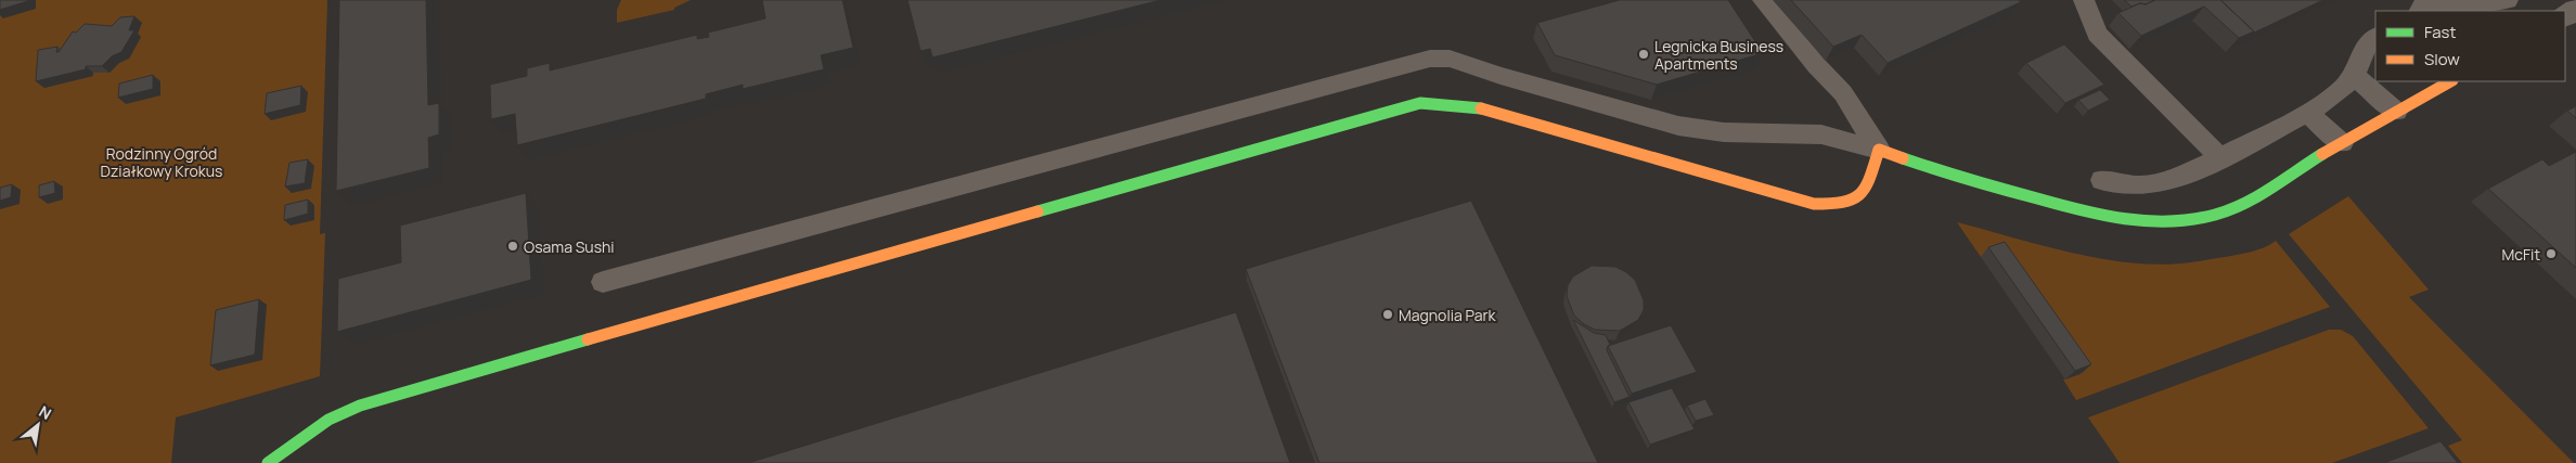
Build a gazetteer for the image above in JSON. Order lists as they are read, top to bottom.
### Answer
{
  "parks": ["Rodzinny Ogród Działkowy Krokus"],
  "places": [
    "Legnicka Business Apartments",
    "Osama Sushi",
    "McFit",
    "Magnolia Park"
  ],
  "legend": ["Fast", "Slow"],
  "north": "top right"
}
